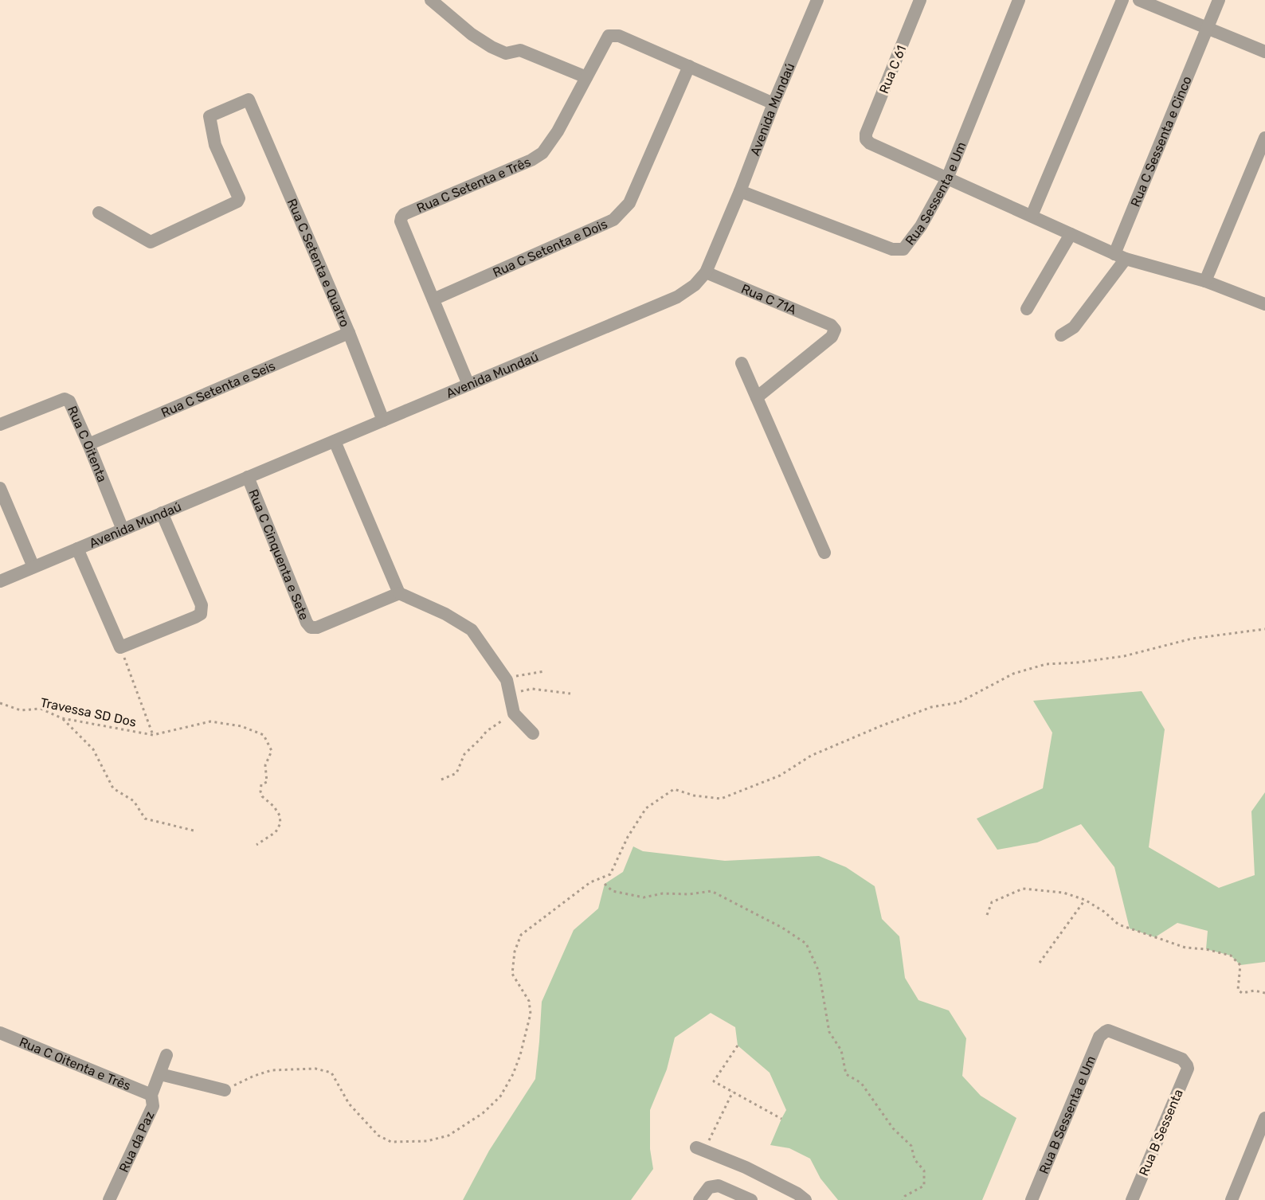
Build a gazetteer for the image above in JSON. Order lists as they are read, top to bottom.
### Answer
{
  "streets": {
    "street": [
      "Rua C 61",
      "Avenida Mundaú",
      "Rua C Sessenta e Cinco",
      "Rua C Setenta e Três",
      "Rua Sessenta e Um",
      "Rua C Setenta e Dois",
      "Rua C Setenta e Quatro",
      "Rua C 71A",
      "Rua C Setenta e Seis",
      "Rua C Oitenta",
      "Rua C Cinquenta e Sete",
      "Rua C Oitenta e Três",
      "Rua B Sessenta e Um",
      "Rua B Sessenta",
      "Rua da Paz"
    ],
    "path": ["Travessa SD Dos"]
  },
  "crossings": [
    ["Rua C 61", "Rua Sessenta e Um"],
    ["Avenida Mundaú", "Rua C Setenta e Três"],
    ["Avenida Mundaú", "Rua Sessenta e Um"],
    ["Avenida Mundaú", "Rua C Setenta e Quatro"],
    ["Avenida Mundaú", "Rua C 71A"],
    ["Avenida Mundaú", "Rua C Oitenta"],
    ["Avenida Mundaú", "Rua C Cinquenta e Sete"],
    ["Rua C Setenta e Três", "Rua C Setenta e Dois"],
    ["Rua C Setenta e Quatro", "Rua C Setenta e Seis"],
    ["Rua C Setenta e Seis", "Rua C Oitenta"],
    ["Rua C Oitenta e Três", "Rua da Paz"],
    ["Rua B Sessenta e Um", "Rua B Sessenta"]
  ]
}
